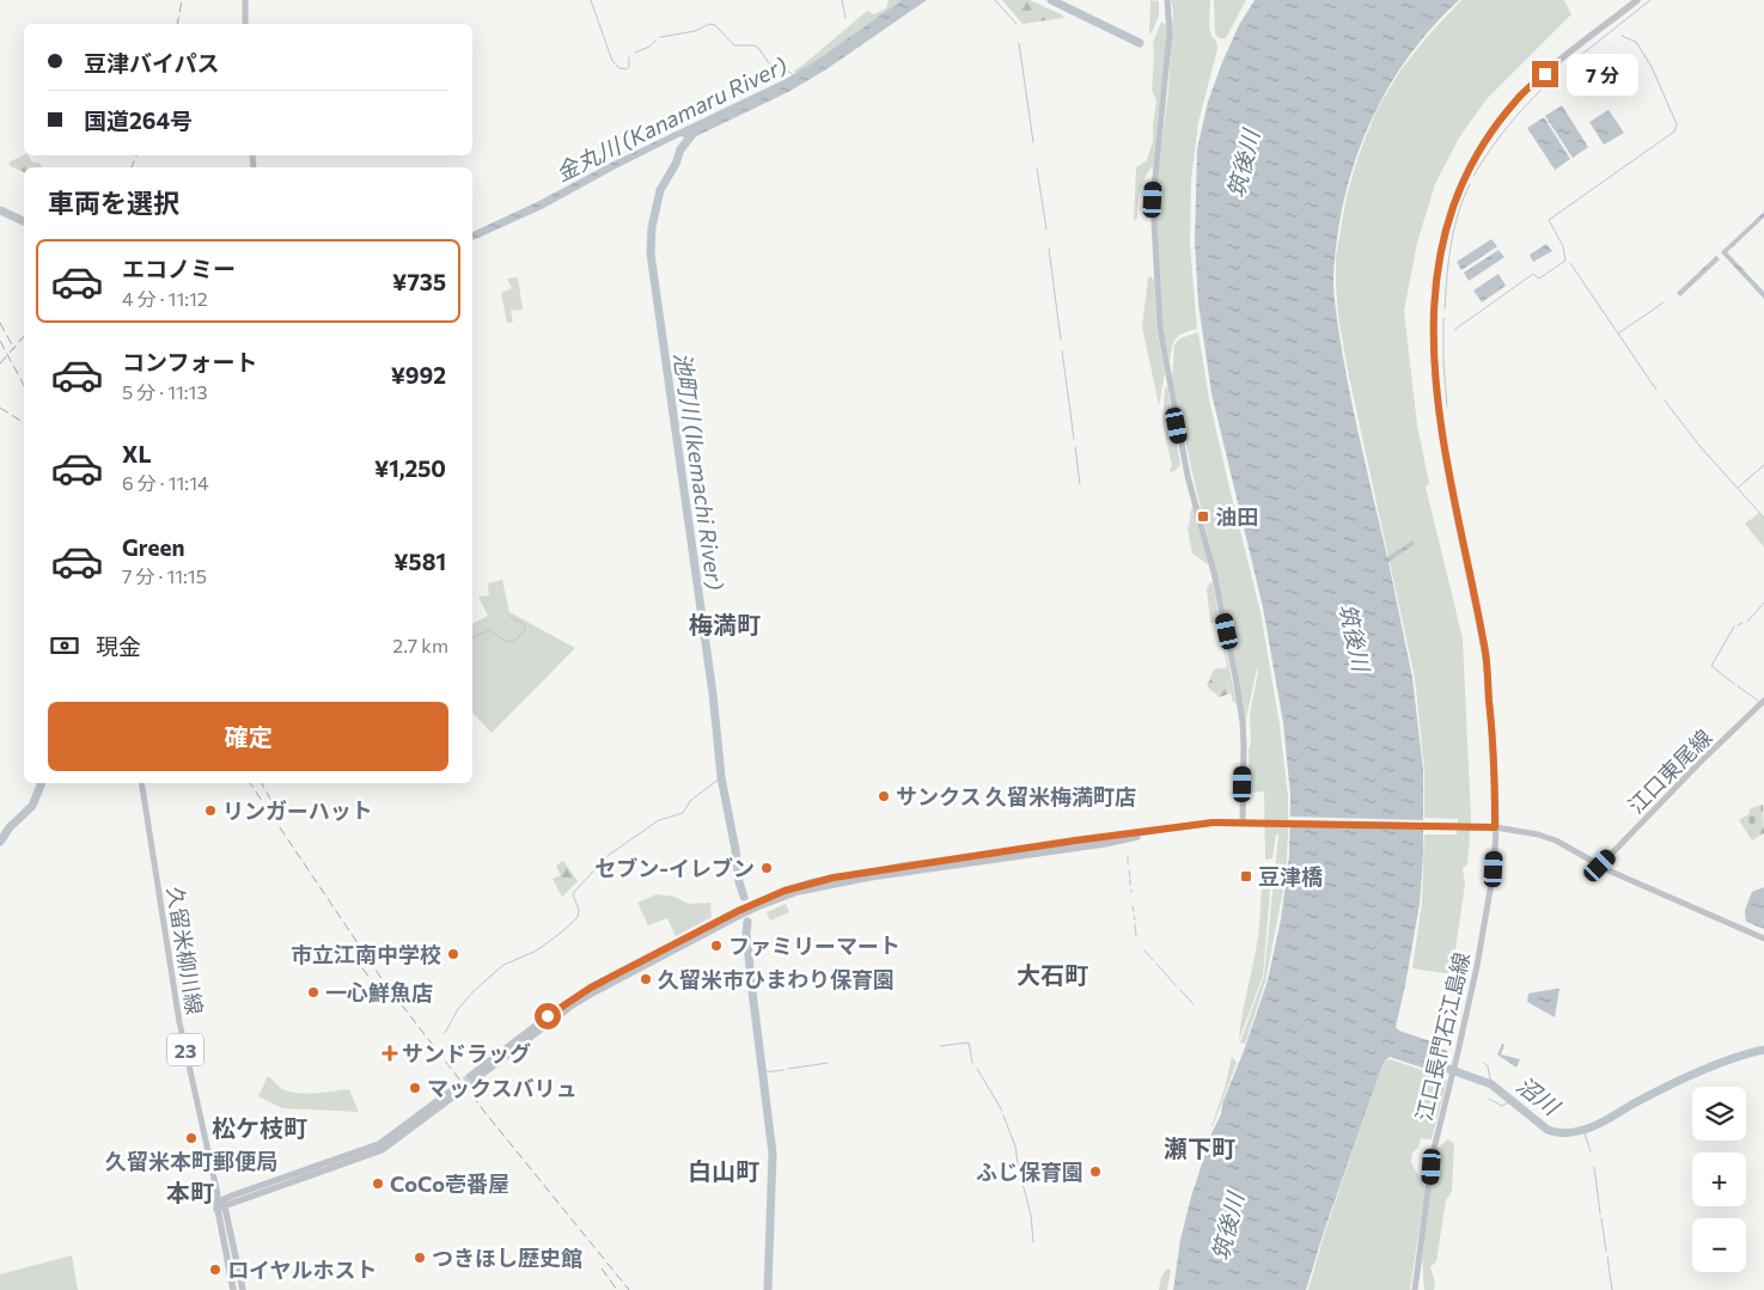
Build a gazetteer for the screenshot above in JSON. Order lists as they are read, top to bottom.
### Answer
{
  "streets": {
    "main road": [
      "江口東尾線",
      "久留米柳川線",
      "江口長門石江島線",
      "23"
    ]
  },
  "districts": [
    "梅満町",
    "大石町",
    "松ケ枝町",
    "瀬下町",
    "白山町",
    "本町"
  ],
  "water": [
    "金丸川 (Kanamaru River)",
    "筑後川",
    "池町川 (Ikemachi River)",
    "沼川"
  ],
  "places": {
    "transit": ["油田", "豆津橋"],
    "other": [
      "サンクス 久留米梅満町店",
      "リンガーハット",
      "セブン-イレブン",
      "ファミリーマート",
      "市立江南中学校",
      "久留米市ひまわり保育園",
      "一心鮮魚店",
      "マックスバリュ",
      "久留米本町郵便局",
      "ふじ保育園",
      "CoCo壱番屋",
      "つきほし歴史館",
      "ロイヤルホスト"
    ],
    "health": ["サンドラッグ"]
  },
  "page": {
    "banner": ["豆津バイパス", "国道264号"],
    "bubble": "7 分",
    "heading": "車両を選択",
    "list": [
      {
        "name": "エコノミー",
        "note": "4 分 · 11:12",
        "value": "¥735"
      },
      {
        "name": "コンフォート",
        "note": "5 分 · 11:13",
        "value": "¥992"
      },
      {
        "name": "XL",
        "note": "6 分 · 11:14",
        "value": "¥1,250"
      },
      {
        "name": "Green",
        "note": "7 分 · 11:15",
        "value": "¥581"
      }
    ],
    "pay": ["現金", "2.7 km"],
    "buttons": "確定",
    "map_buttons": ["+", "−"]
  }
}
